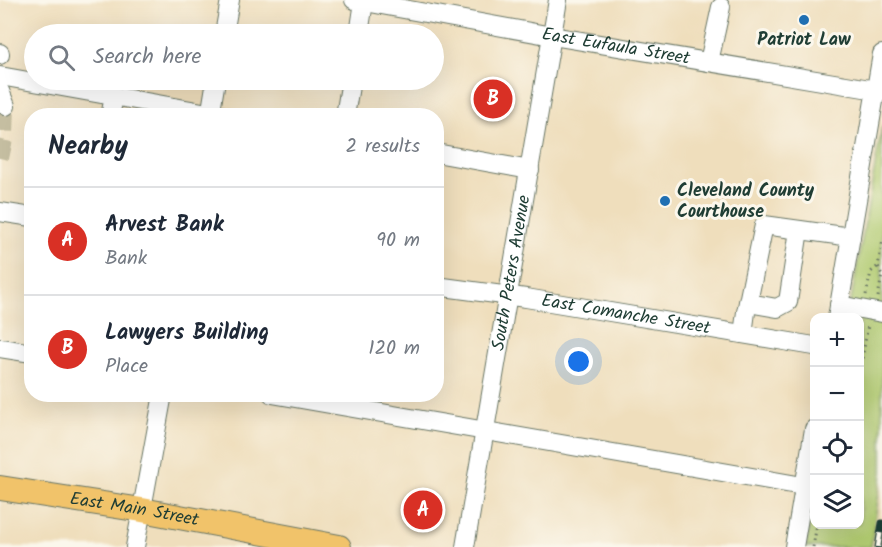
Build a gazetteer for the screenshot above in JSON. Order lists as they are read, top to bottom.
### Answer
{
  "streets": {
    "main road": ["East Main Street"],
    "street": ["East Eufaula Street", "South Peters Avenue", "East Comanche Street"]
  },
  "crossings": [
    ["East Eufaula Street", "South Peters Avenue"],
    ["South Peters Avenue", "East Comanche Street"]
  ],
  "places": ["Patriot Law", "Cleveland County Courthouse"],
  "page": {
    "search": "Search here",
    "pins": ["B", "A"],
    "heading": ["Nearby", "2 results"],
    "list": [
      {
        "mark": "A",
        "name": "Arvest Bank",
        "note": "Bank",
        "value": "90 m"
      },
      {
        "mark": "B",
        "name": "Lawyers Building",
        "note": "Place",
        "value": "120 m"
      }
    ],
    "map_buttons": ["+", "−"]
  }
}
